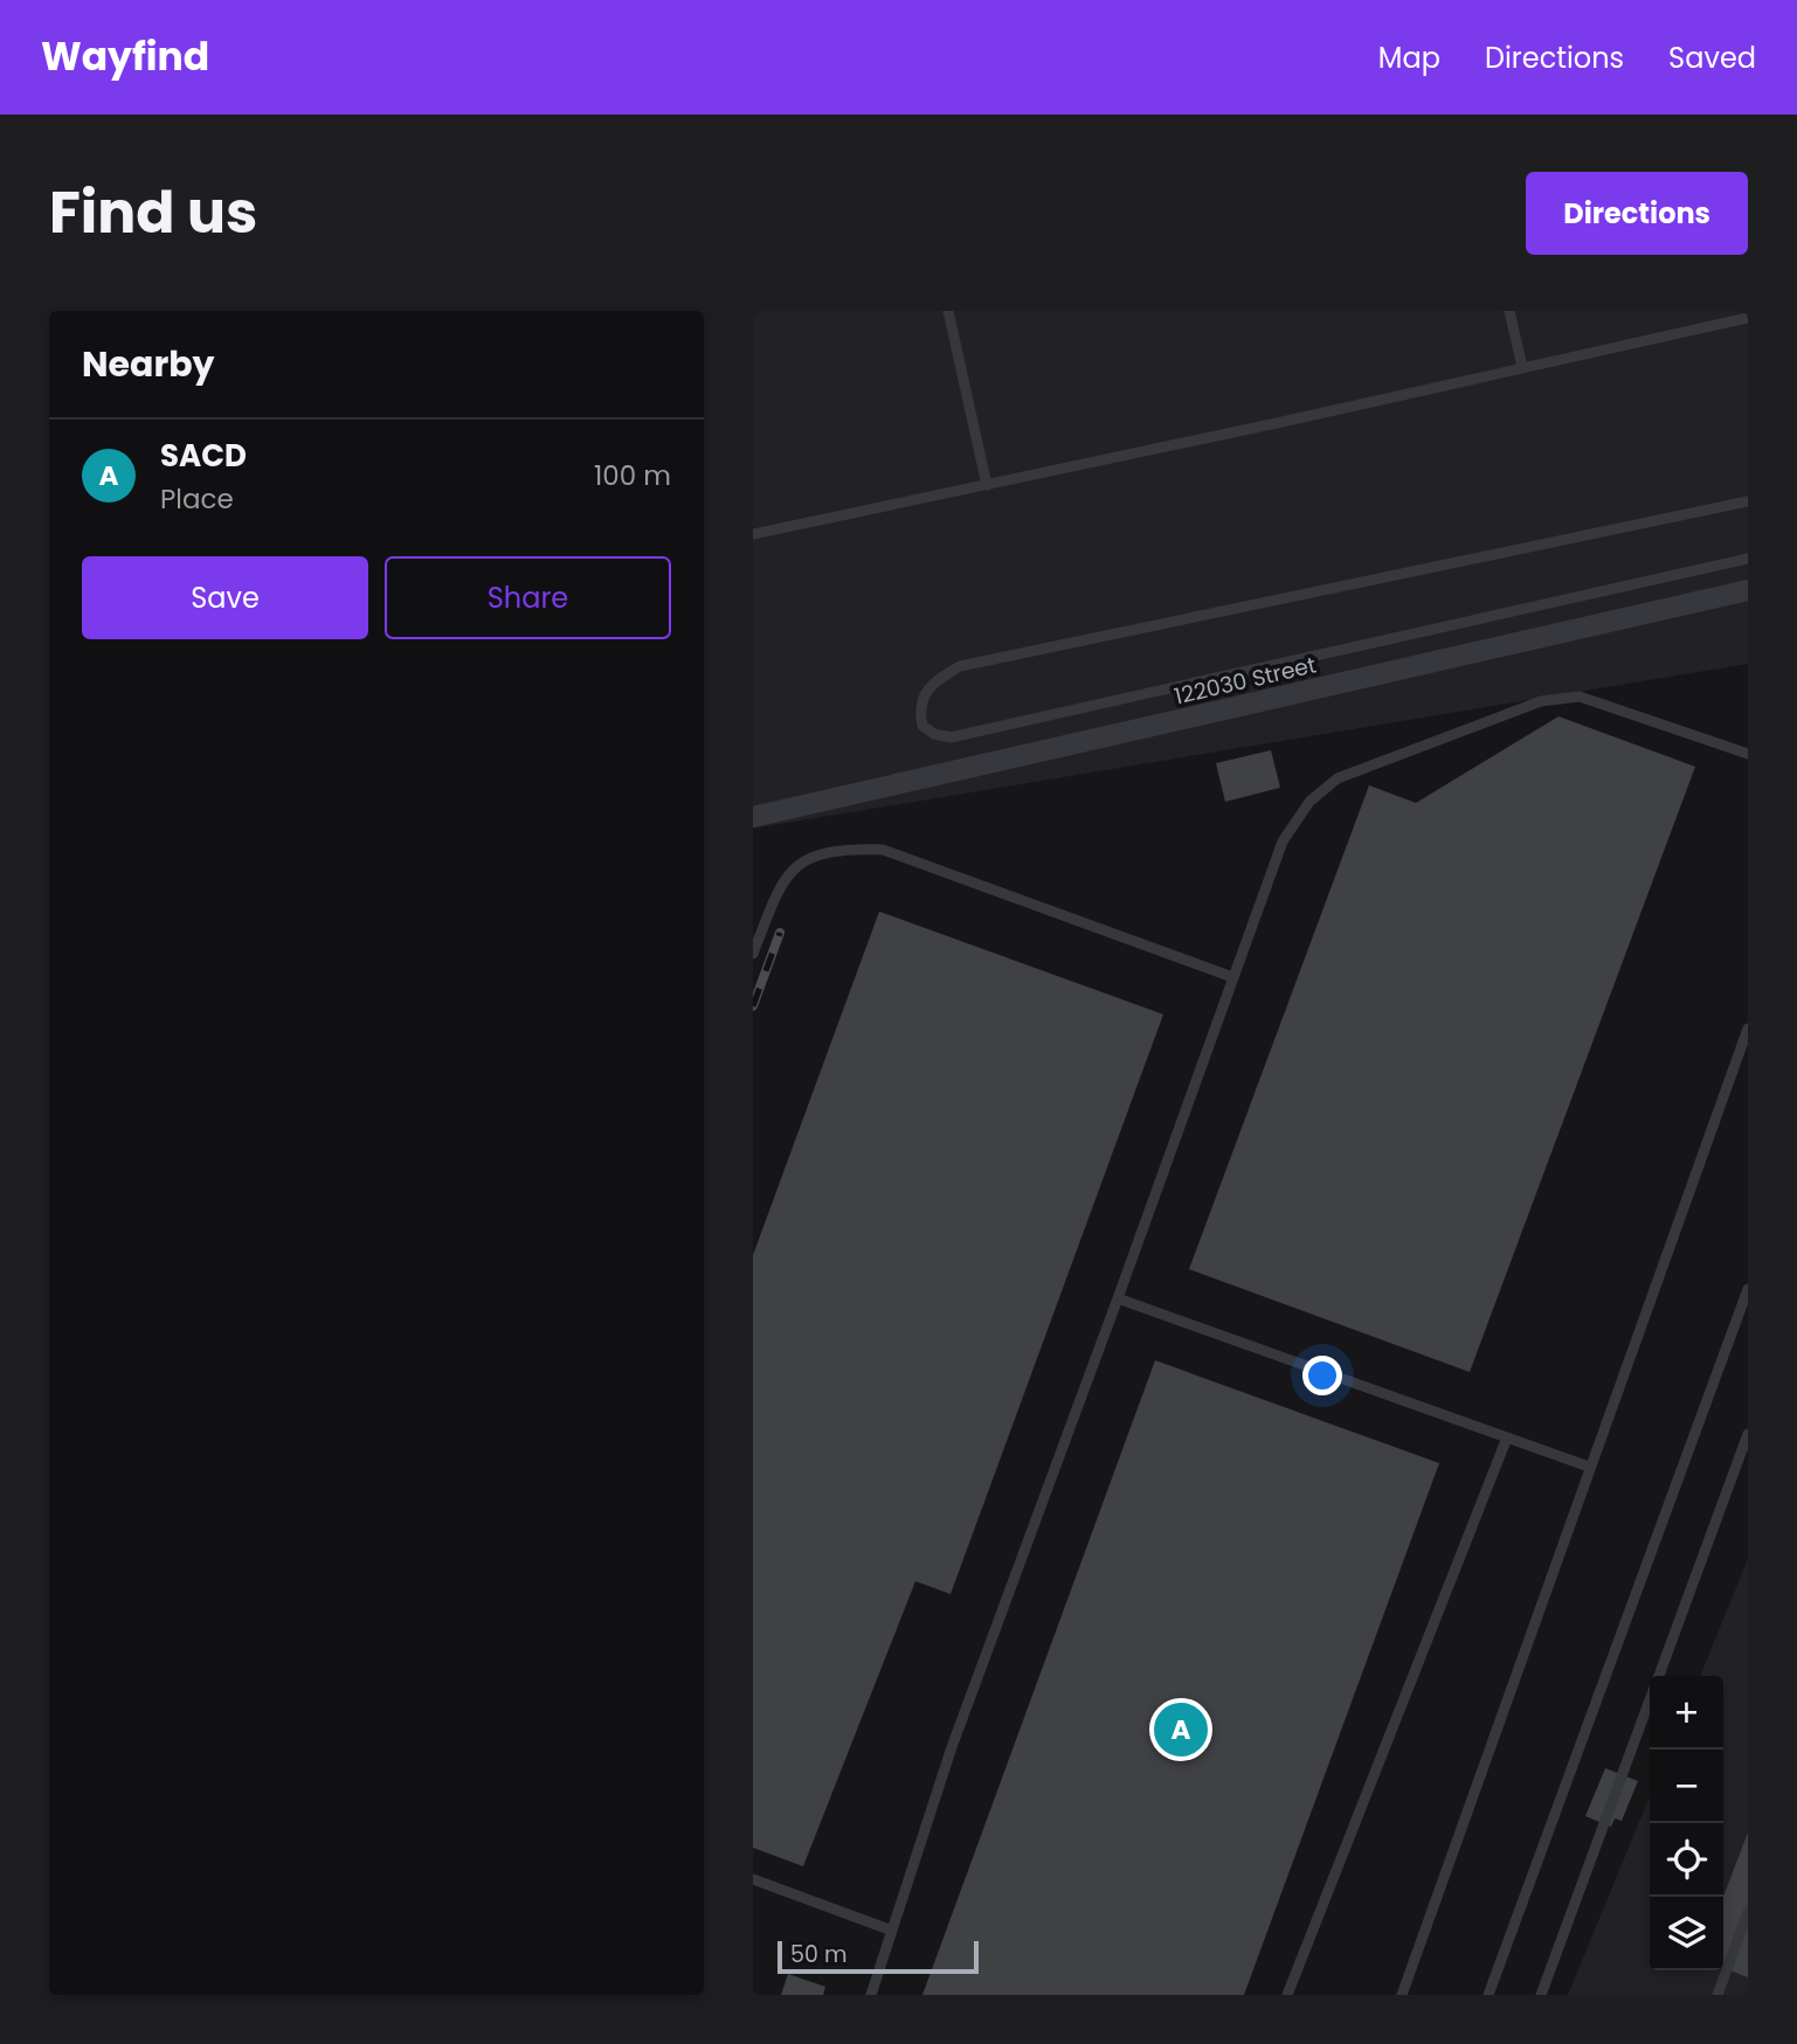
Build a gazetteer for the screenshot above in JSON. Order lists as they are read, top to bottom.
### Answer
{
  "streets": {
    "street": ["122030 Street"]
  },
  "scale_bar": "50 m",
  "page": {
    "header": "Wayfind",
    "nav": ["Map", "Directions", "Saved"],
    "title": "Find us",
    "buttons": [
      "Directions",
      ["Save", "Share"]
    ],
    "heading": "Nearby",
    "list": [
      {
        "mark": "A",
        "name": "SACD",
        "note": "Place",
        "value": "100 m"
      }
    ],
    "map_buttons": ["+", "−"],
    "pins": "A",
    "scale": "50 m"
  }
}
